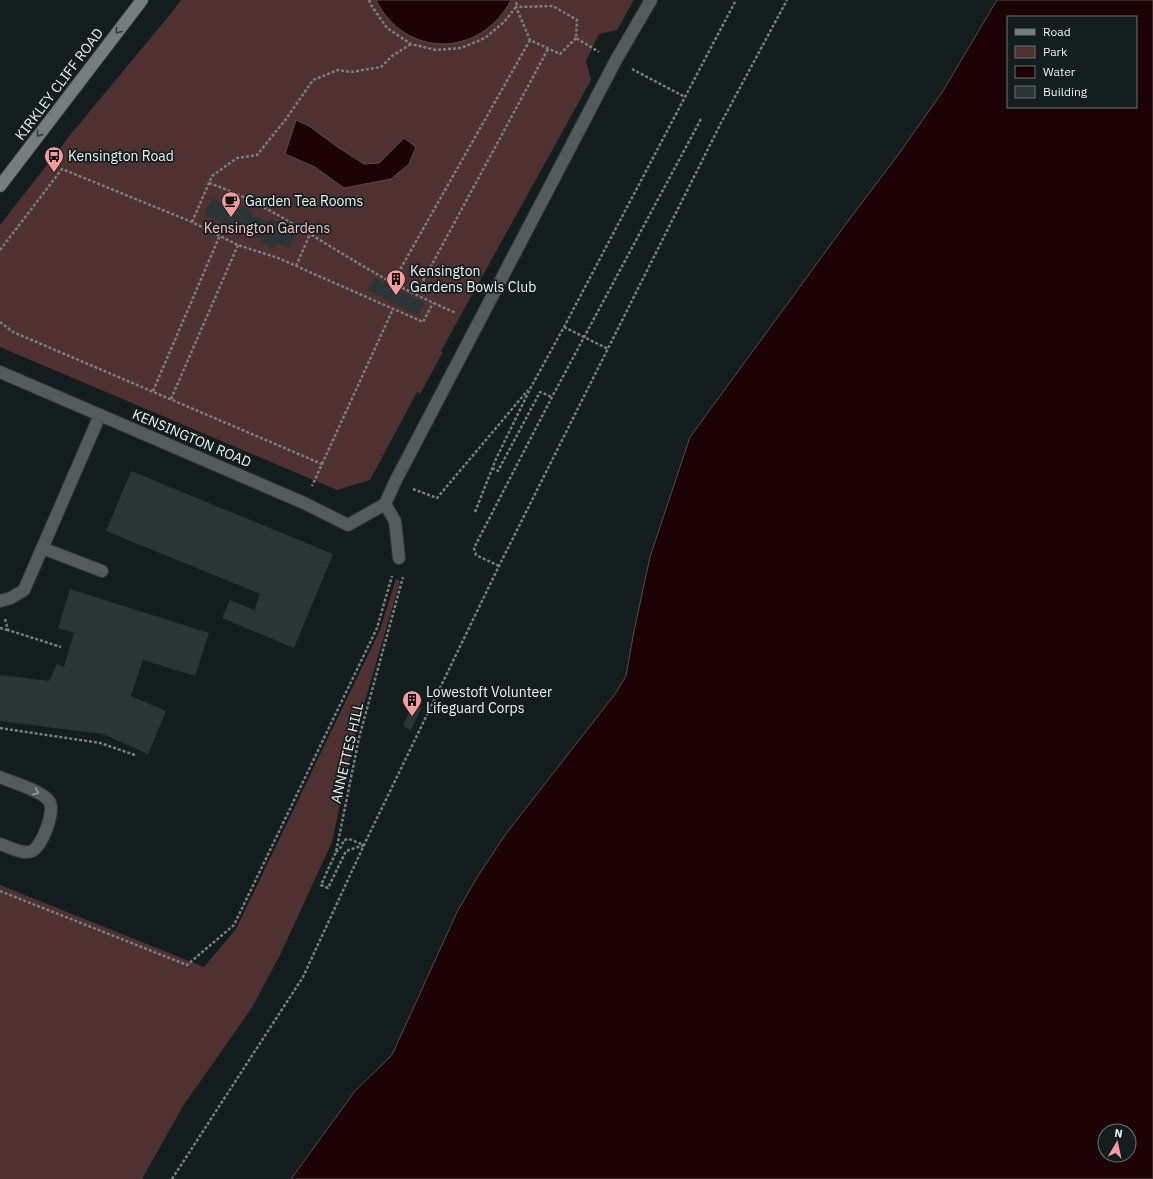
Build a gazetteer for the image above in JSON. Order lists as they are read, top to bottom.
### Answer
{
  "streets": {
    "main road": ["KIRKLEY CLIFF ROAD"],
    "street": ["KENSINGTON ROAD"],
    "path": ["ANNETTES HILL"]
  },
  "one_way": ["KIRKLEY CLIFF ROAD"],
  "parks": ["Kensington Gardens"],
  "places": {
    "bus stop": ["Kensington Road"],
    "cafe": ["Garden Tea Rooms"],
    "building": ["Kensington Gardens Bowls Club", "Lowestoft Volunteer Lifeguard Corps"]
  },
  "legend": [
    "Road",
    "Park",
    "Water",
    "Building"
  ],
  "north": "top"
}
